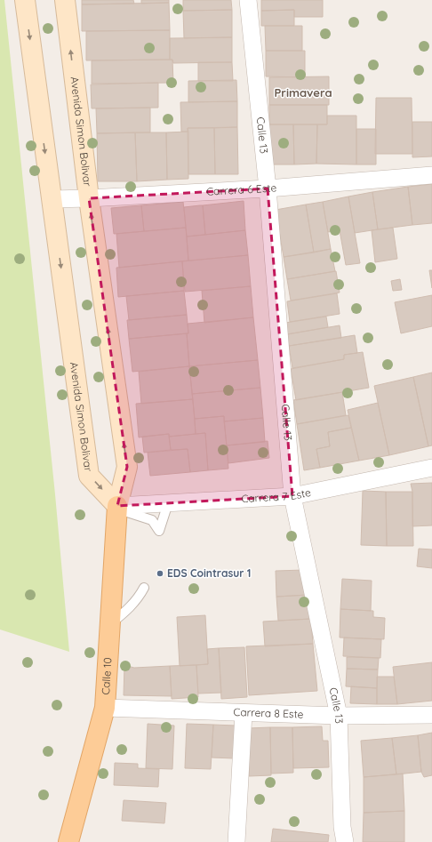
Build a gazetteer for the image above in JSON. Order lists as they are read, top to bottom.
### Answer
{
  "streets": {
    "main road": ["Avenida Simon Bolivar", "Calle 10"],
    "street": [
      "Calle 13",
      "Carrera 6 Este",
      "Carrera 7 Este",
      "Carrera 8 Este"
    ]
  },
  "crossings": [
    ["Avenida Simon Bolivar", "Carrera 6 Este"],
    ["Avenida Simon Bolivar", "Carrera 7 Este"],
    ["Avenida Simon Bolivar", "Calle 10"],
    ["Calle 13", "Carrera 6 Este"],
    ["Calle 13", "Carrera 7 Este"],
    ["Calle 13", "Carrera 8 Este"],
    ["Carrera 7 Este", "Calle 10"],
    ["Calle 10", "Carrera 8 Este"]
  ],
  "districts": ["Primavera"],
  "places": ["EDS Cointrasur 1"]
}
